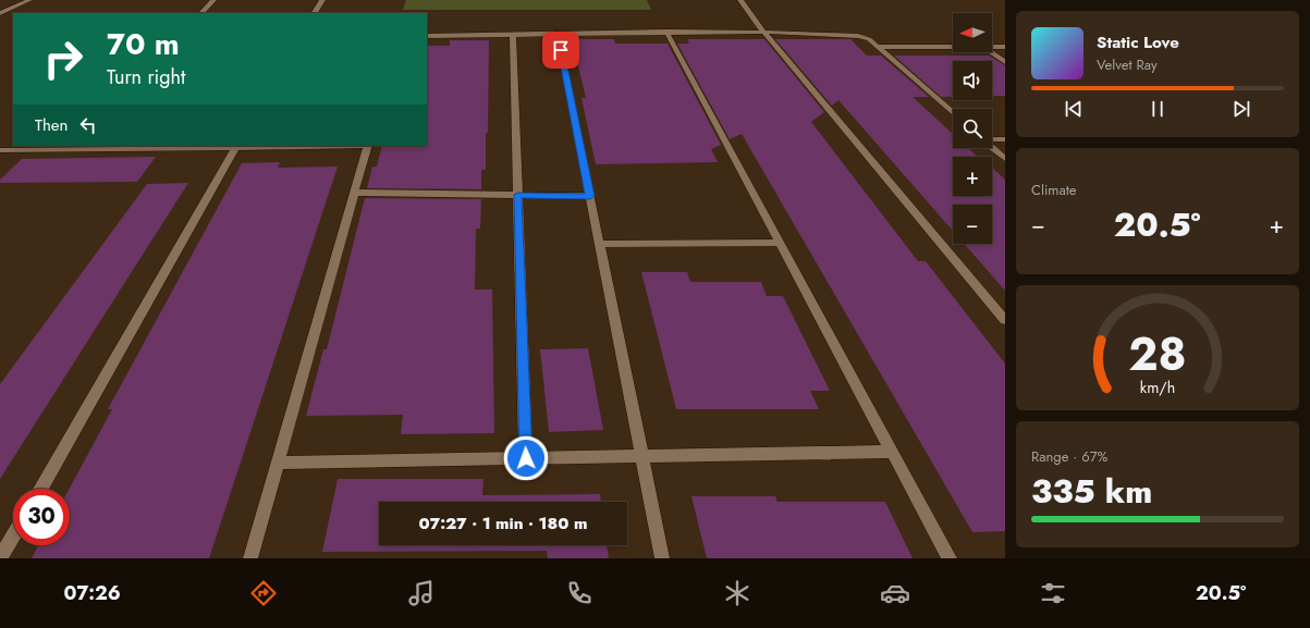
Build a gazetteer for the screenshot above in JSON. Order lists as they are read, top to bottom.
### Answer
{
  "north": "left",
  "page": {
    "map_buttons": ["+", "−"],
    "turn": ["70 m", "Turn right"],
    "song": ["Static Love", "Velvet Ray"],
    "then": "Then",
    "tile": [
      "Climate",
      ["Range · 67%", "335 km"]
    ],
    "heat": ["−", "20.5°", "+"],
    "limit": "30",
    "trip": "07:27 · 1 min · 180 m",
    "tabs": ["07:26", "20.5°"],
    "gauge": ["28", "km/h"]
  }
}
